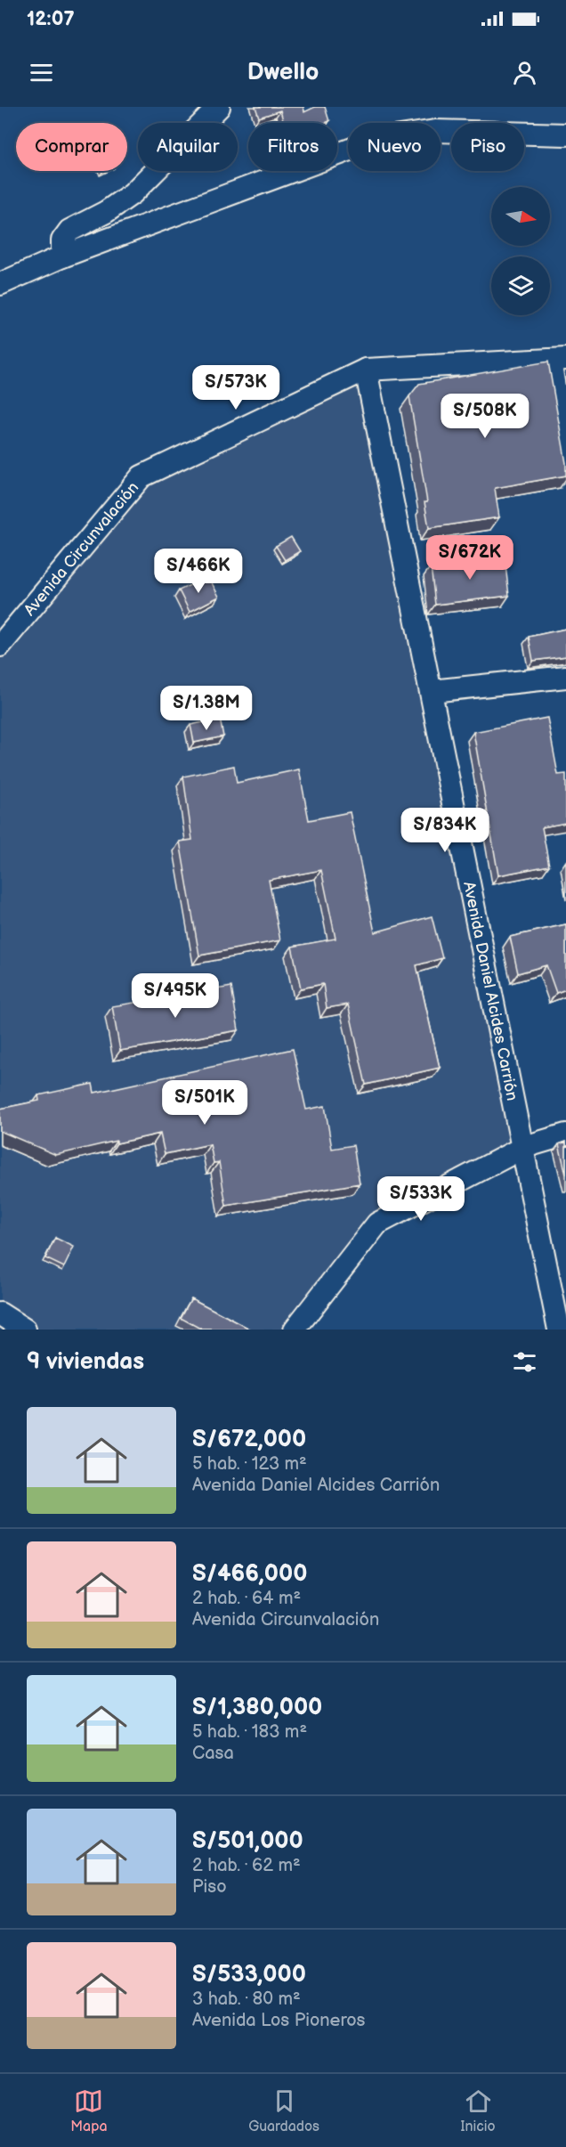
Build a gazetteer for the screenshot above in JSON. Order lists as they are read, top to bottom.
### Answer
{
  "streets": {
    "street": ["Avenida Circunvalación", "Avenida Daniel Alcides Carrión"]
  },
  "crossings": [
    ["Avenida Circunvalación", "Avenida Daniel Alcides Carrión"]
  ],
  "north": "right",
  "page": {
    "status": "12:07",
    "header": "Dwello",
    "chip": [
      "Comprar",
      "Alquilar",
      "Filtros",
      "Nuevo",
      "Piso"
    ],
    "price": [
      "S/573K",
      "S/508K",
      "S/672K",
      "S/466K",
      "S/1.38M",
      "S/834K",
      "S/495K",
      "S/501K",
      "S/533K"
    ],
    "heading": "9 viviendas",
    "list": [
      {
        "name": "S/672,000",
        "note": "5 hab. · 123 m² · Avenida Daniel Alcides Carrión"
      },
      {
        "name": "S/466,000",
        "note": "2 hab. · 64 m² · Avenida Circunvalación"
      },
      {
        "name": "S/1,380,000",
        "note": "5 hab. · 183 m² · Casa"
      },
      {
        "name": "S/501,000",
        "note": "2 hab. · 62 m² · Piso"
      },
      {
        "name": "S/533,000",
        "note": "3 hab. · 80 m² · Avenida Los Pioneros"
      }
    ],
    "tabs": ["Mapa", "Guardados", "Inicio"]
  }
}
